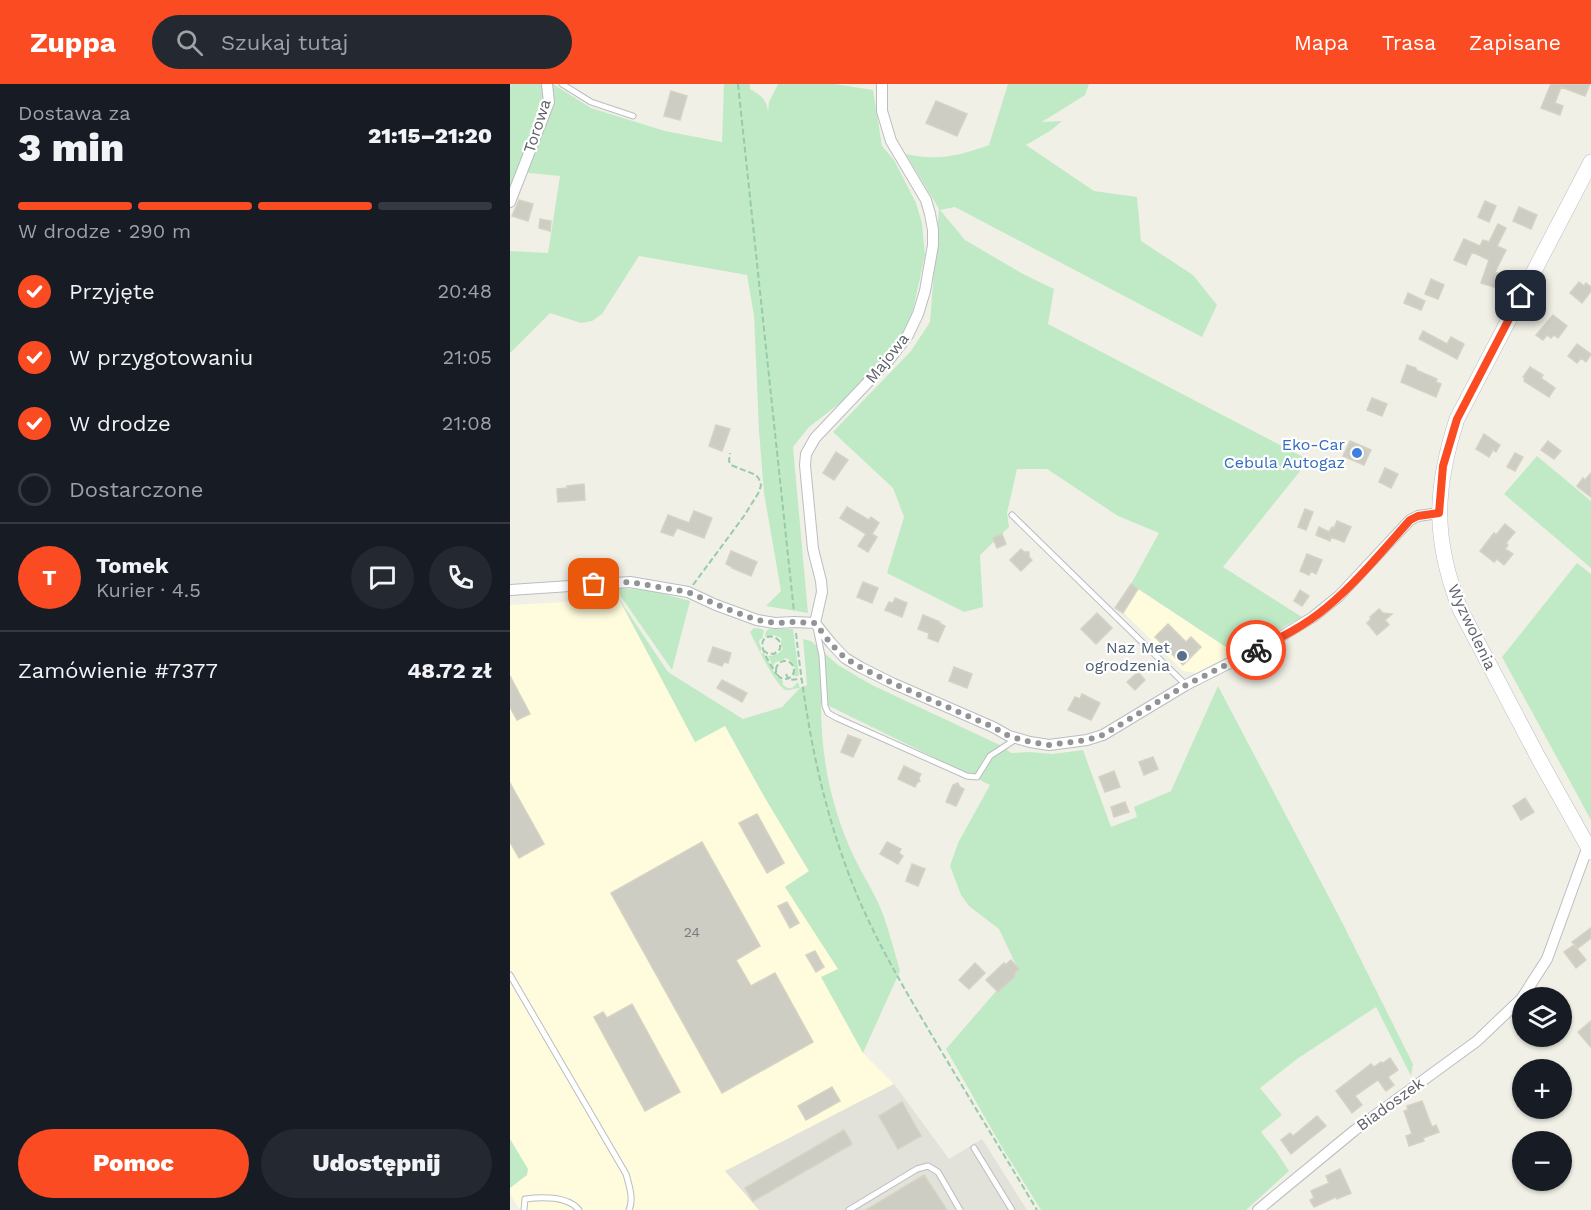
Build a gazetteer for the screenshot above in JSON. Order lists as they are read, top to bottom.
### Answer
{
  "streets": {
    "street": [
      "Torowa",
      "Majowa",
      "Wyzwolenia",
      "Biadoszek"
    ]
  },
  "crossings": [
    ["Wyzwolenia", "Biadoszek"]
  ],
  "places": ["Eko-Car Cebula Autogaz", "Naz Met ogrodzenia"],
  "house_numbers": ["24"],
  "page": {
    "header": "Zuppa",
    "search": "Szukaj tutaj",
    "nav": ["Mapa", "Trasa", "Zapisane"],
    "heading": ["3 min", "Dostawa za", "21:15–21:20"],
    "panel": [
      "Tomek",
      "Kurier · 4.5",
      "Zamówienie #7377",
      "48.72 zł"
    ],
    "bar": "W drodze · 290 m",
    "list": [
      ["Przyjęte", "20:48"],
      ["W przygotowaniu", "21:05"],
      ["W drodze", "21:08"],
      "Dostarczone"
    ],
    "round": "T",
    "map_buttons": ["+", "−"],
    "buttons": ["Pomoc", "Udostępnij"]
  }
}
